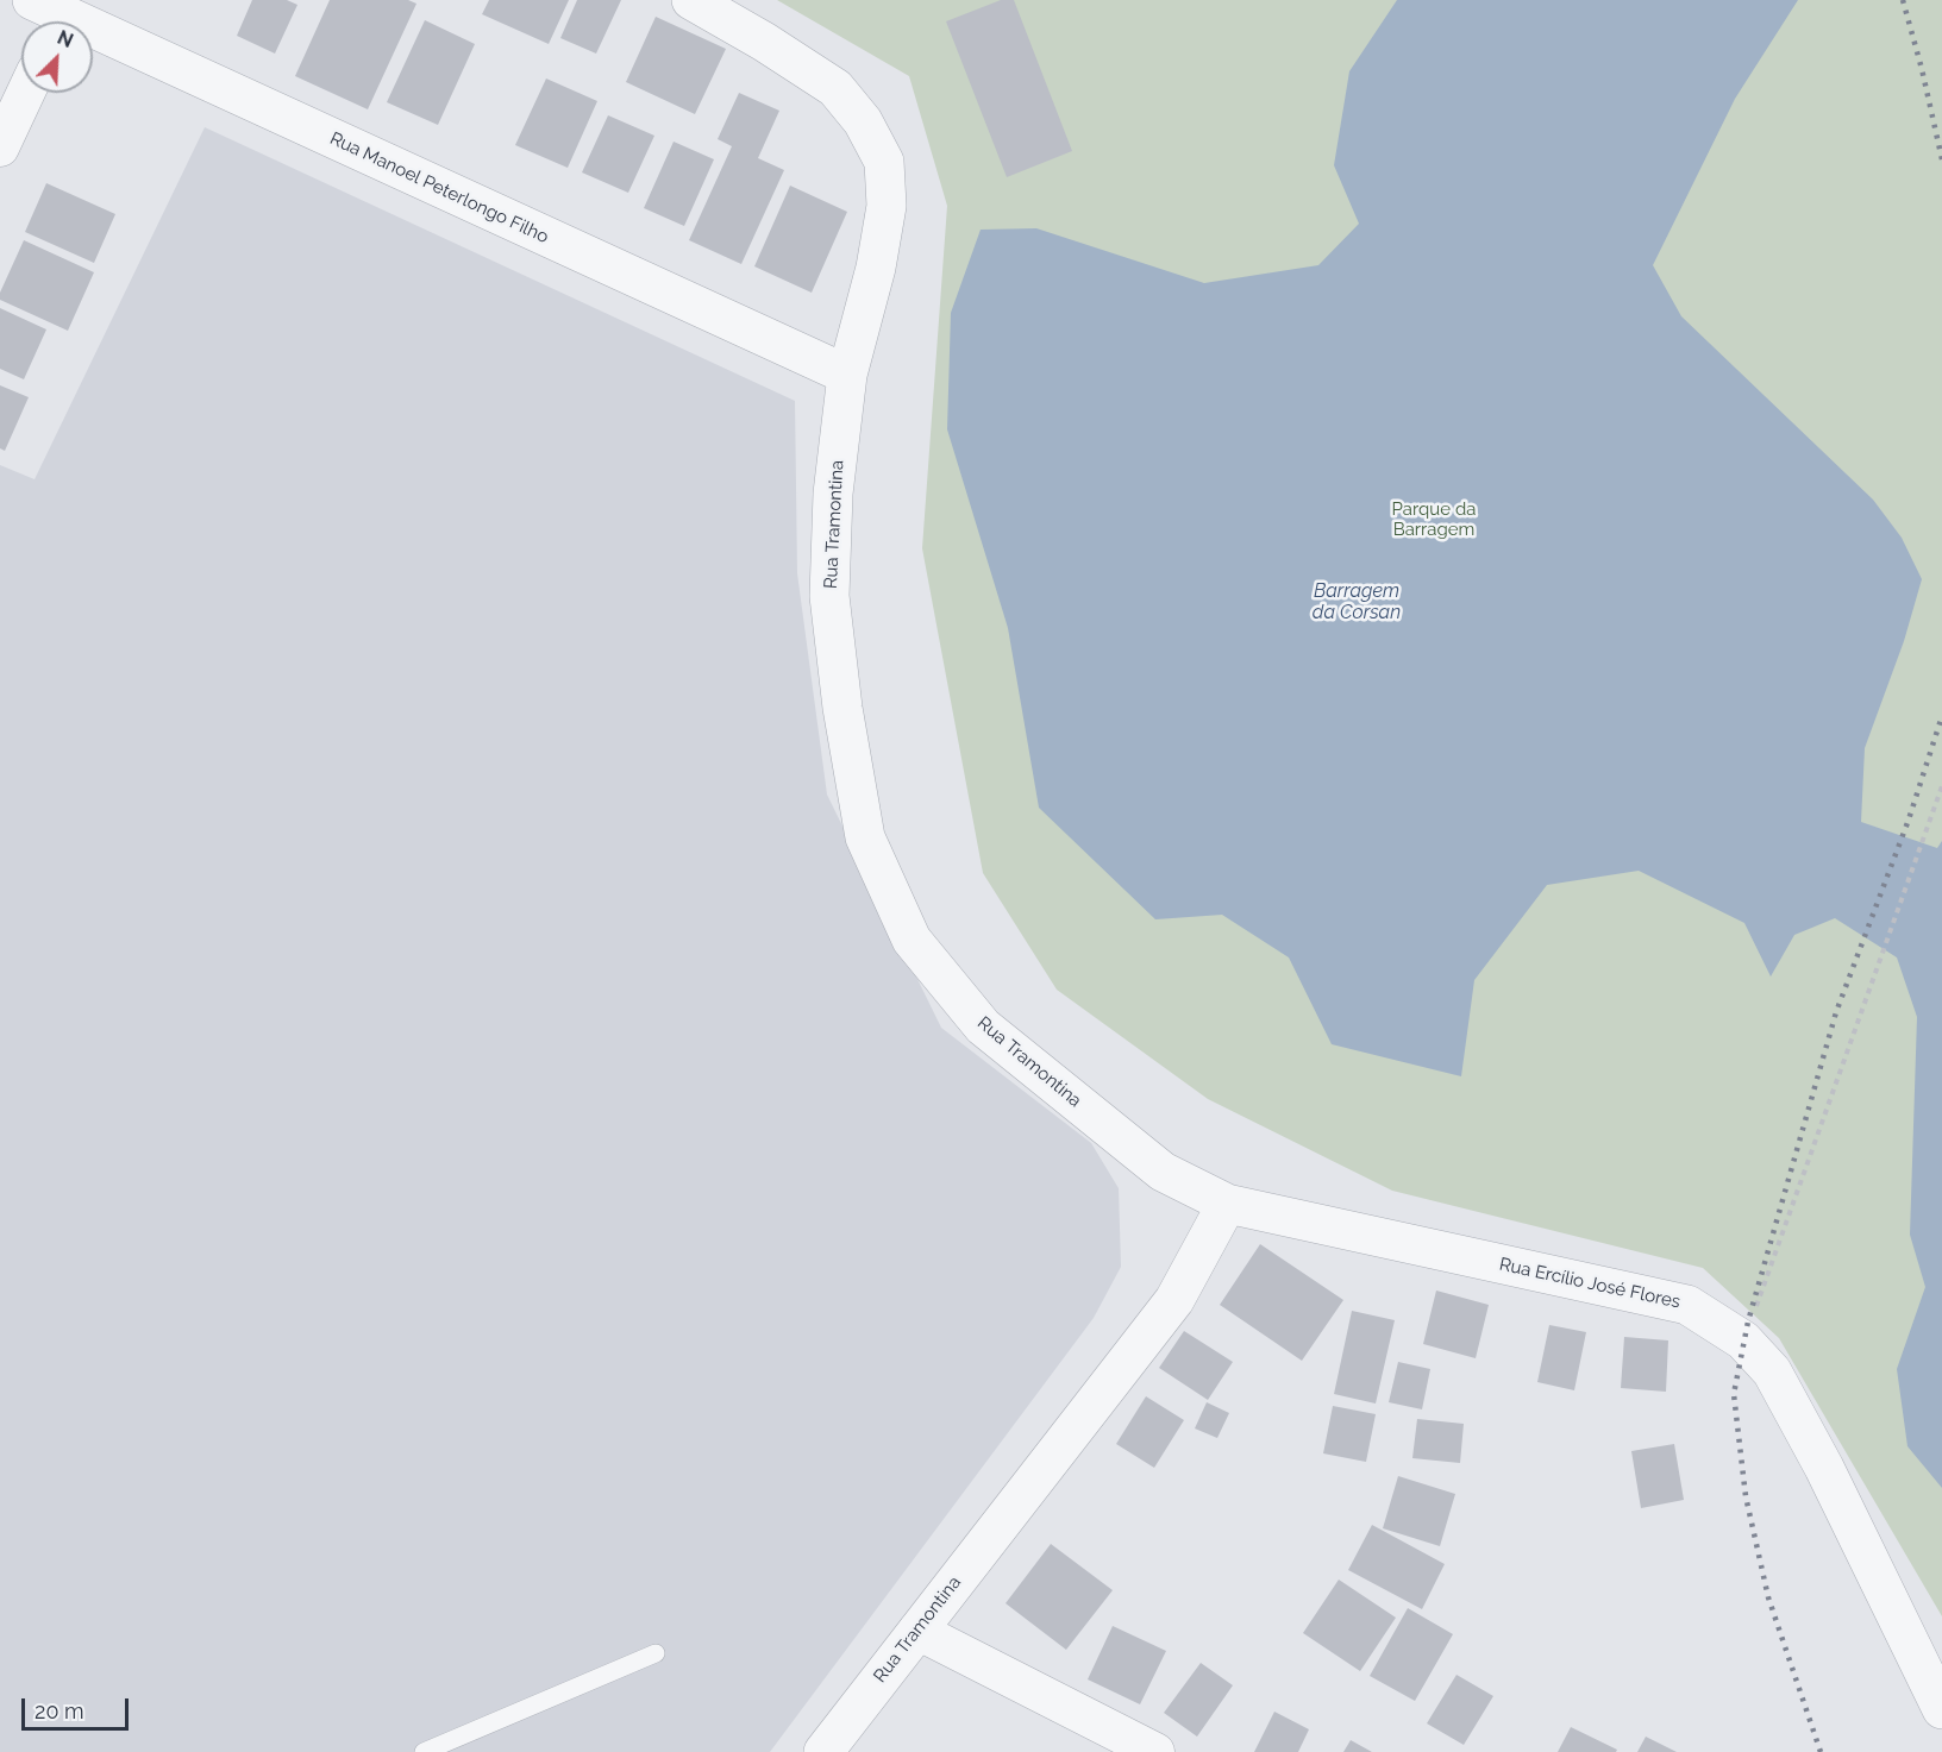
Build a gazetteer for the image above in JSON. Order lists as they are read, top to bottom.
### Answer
{
  "streets": {
    "street": ["Rua Manoel Peterlongo Filho", "Rua Tramontina", "Rua Ercílio José Flores"]
  },
  "crossings": [
    ["Rua Manoel Peterlongo Filho", "Rua Tramontina"],
    ["Rua Tramontina", "Rua Ercílio José Flores"]
  ],
  "water": ["Barragem da Corsan"],
  "parks": ["Parque da Barragem"],
  "scale_bar": "20 m",
  "north": "top right"
}
